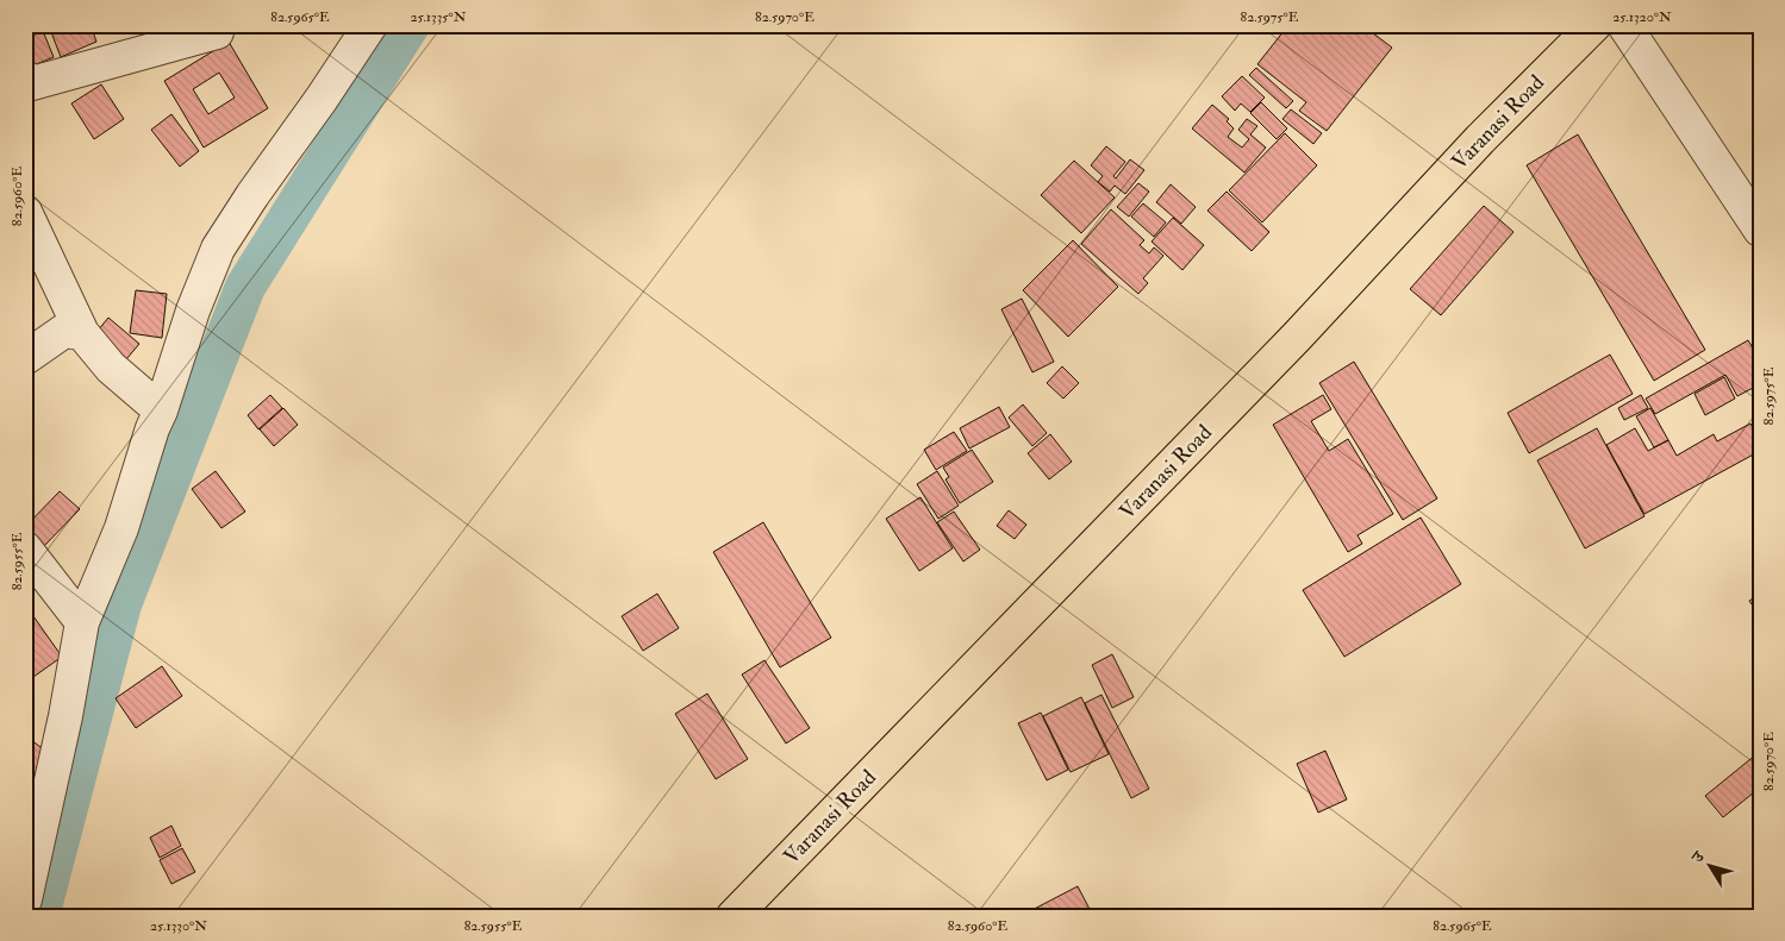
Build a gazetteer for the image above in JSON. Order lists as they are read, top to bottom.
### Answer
{
  "streets": {
    "highway": ["Varanasi Road"]
  },
  "north": "top left",
  "coordinates": [
    "82.5965°E",
    "25.1335°N",
    "82.5970°E",
    "82.5975°E",
    "25.1320°N",
    "82.5960°E",
    "82.5955°E",
    "25.1330°N"
  ]
}
